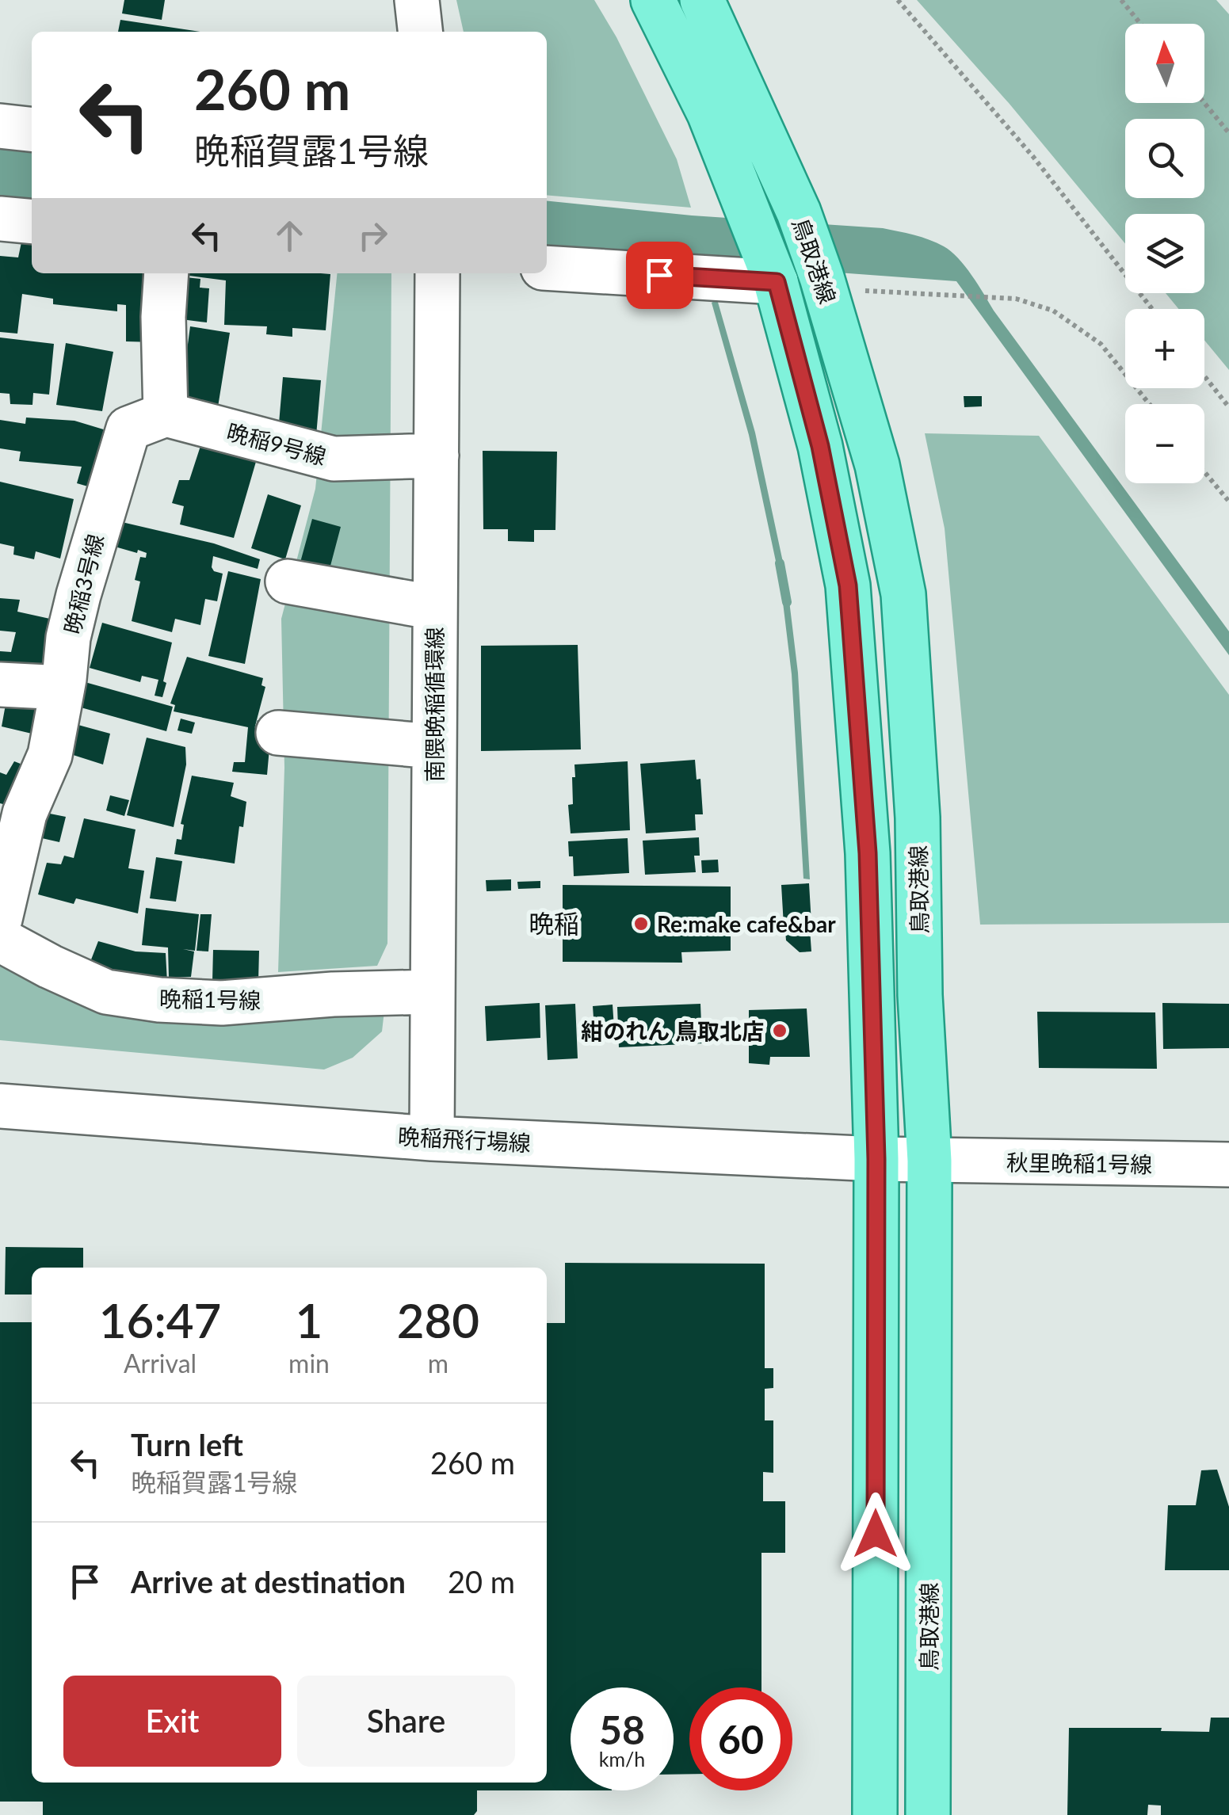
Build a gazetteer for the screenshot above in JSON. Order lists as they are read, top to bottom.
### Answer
{
  "streets": {
    "main road": ["鳥取港線"],
    "street": [
      "晩稲9号線",
      "晩稲3号線",
      "南隈晩稲循環線",
      "晩稲1号線",
      "晩稲飛行場線",
      "秋里晩稲1号線"
    ]
  },
  "crossings": [
    ["鳥取港線", "晩稲飛行場線"],
    ["鳥取港線", "秋里晩稲1号線"],
    ["晩稲9号線", "晩稲3号線"],
    ["晩稲9号線", "南隈晩稲循環線"],
    ["南隈晩稲循環線", "晩稲1号線"],
    ["南隈晩稲循環線", "晩稲飛行場線"],
    ["晩稲飛行場線", "秋里晩稲1号線"]
  ],
  "districts": ["晩稲"],
  "places": ["Re:make cafe&bar", "紺のれん 鳥取北店"],
  "north": "top",
  "page": {
    "map_buttons": ["+", "−"],
    "turn": ["260 m", "晩稲賀露1号線"],
    "eta": [
      "16:47",
      "Arrival",
      "1",
      "min",
      "280",
      "m"
    ],
    "list": [
      {
        "name": "Turn left",
        "note": "晩稲賀露1号線",
        "value": "260 m"
      },
      {
        "name": "Arrive at destination",
        "value": "20 m"
      }
    ],
    "buttons": ["Exit", "Share"],
    "speed": "58 km/h",
    "limit": "60"
  }
}
